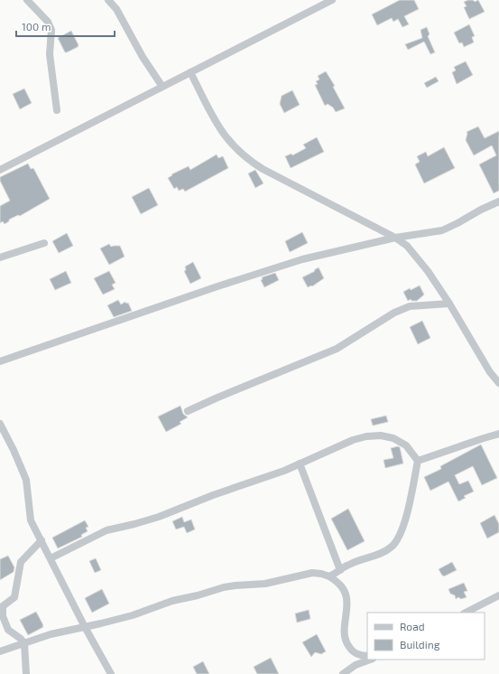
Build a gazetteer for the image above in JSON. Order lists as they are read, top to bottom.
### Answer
{
  "legend": ["Road", "Building"],
  "scale_bar": "100 m"
}
